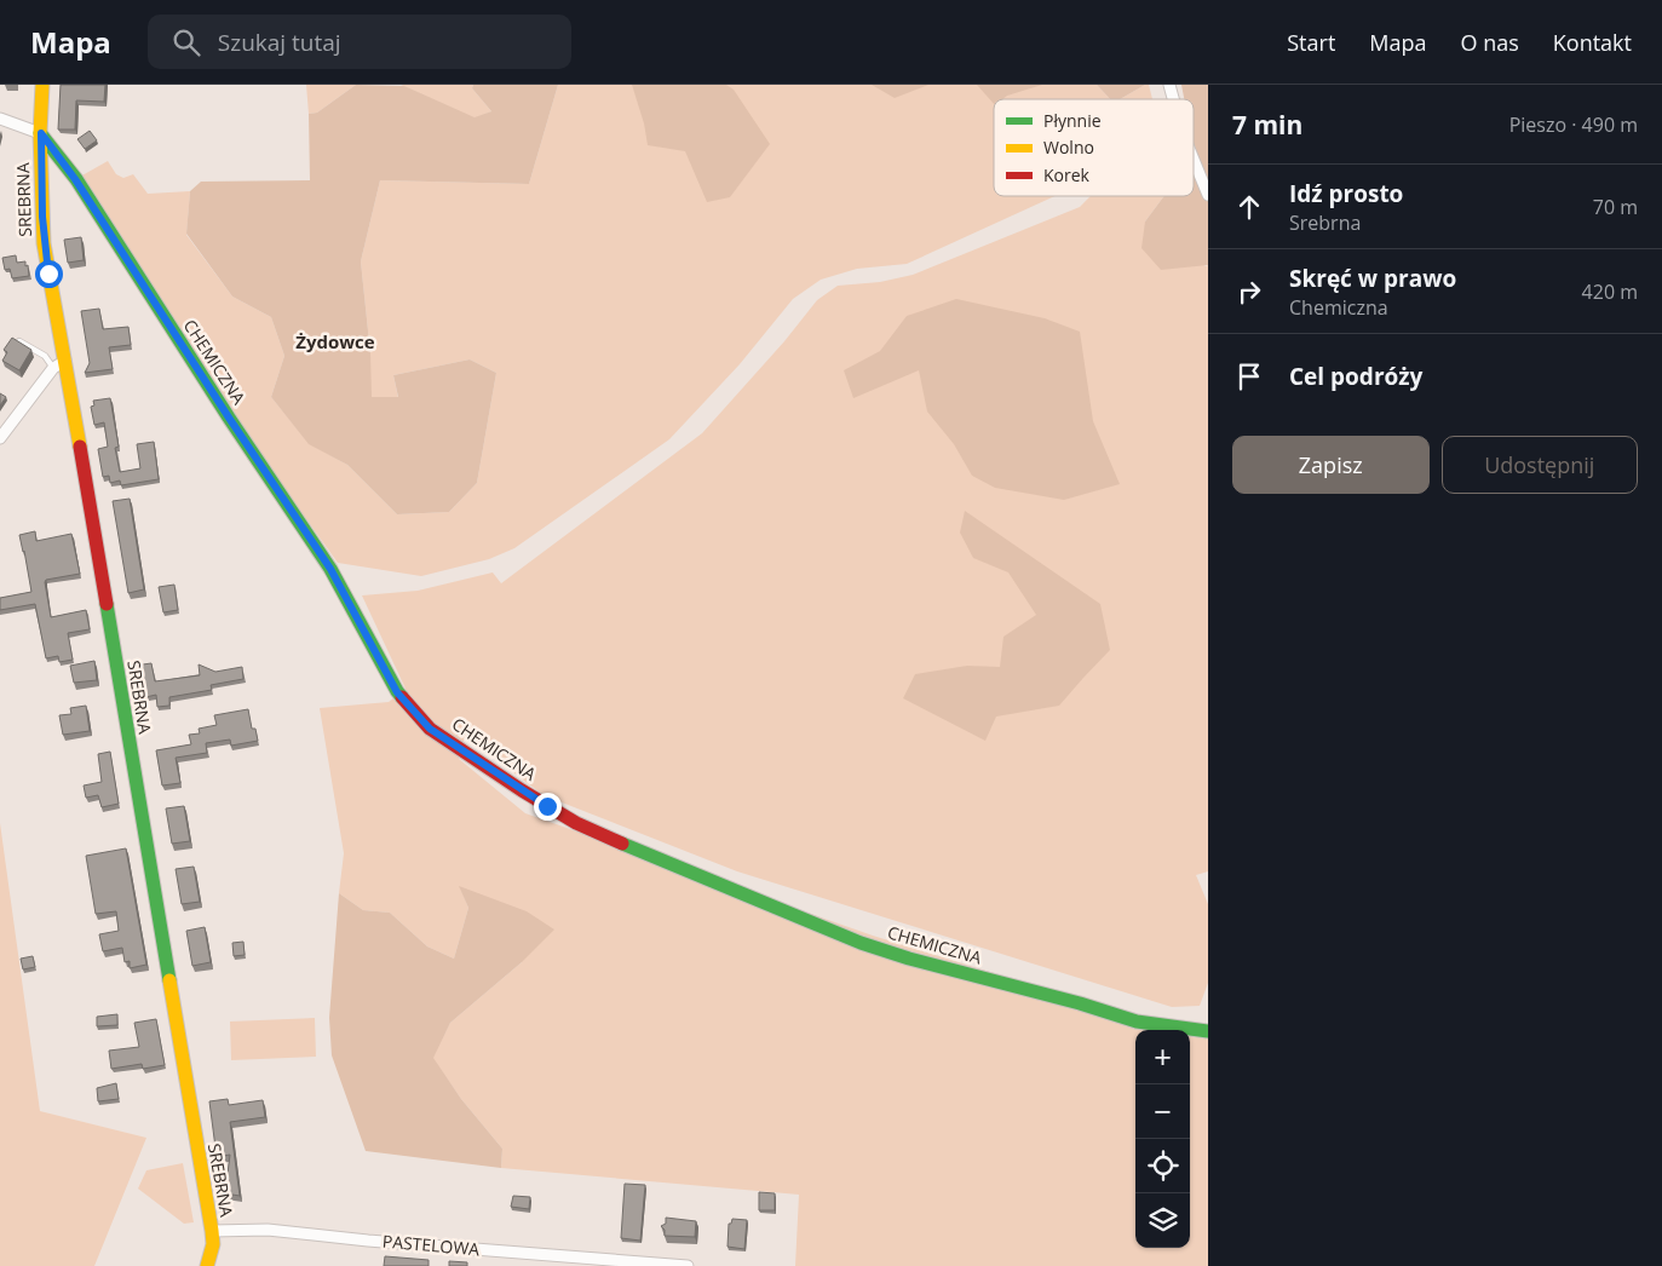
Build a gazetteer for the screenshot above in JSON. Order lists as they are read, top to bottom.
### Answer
{
  "streets": {
    "street": ["SREBRNA", "CHEMICZNA", "PASTELOWA"]
  },
  "crossings": [
    ["SREBRNA", "CHEMICZNA"],
    ["SREBRNA", "PASTELOWA"]
  ],
  "districts": ["Żydowce"],
  "legend": ["Płynnie", "Wolno", "Korek"],
  "page": {
    "header": "Mapa",
    "search": "Szukaj tutaj",
    "nav": [
      "Start",
      "Mapa",
      "O nas",
      "Kontakt"
    ],
    "heading": ["7 min", "Pieszo · 490 m"],
    "list": [
      ["Idź prosto", "Srebrna", "70 m"],
      ["Skręć w prawo", "Chemiczna", "420 m"],
      "Cel podróży"
    ],
    "buttons": ["Zapisz", "Udostępnij"],
    "map_buttons": ["+", "−"]
  }
}
